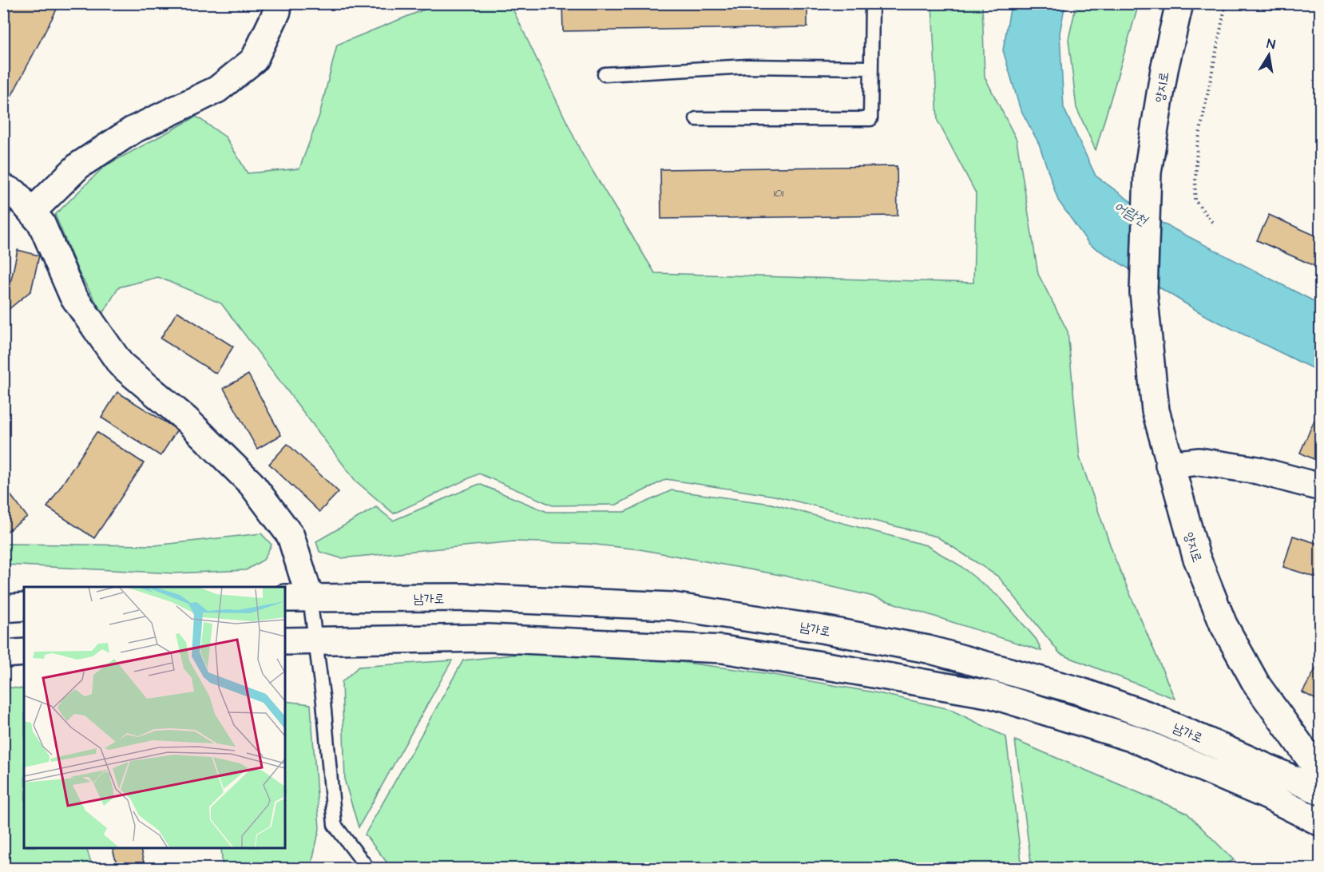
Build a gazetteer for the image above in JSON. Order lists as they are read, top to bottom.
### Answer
{
  "streets": {
    "main road": ["양지로", "남가로"]
  },
  "water": ["어람천"],
  "house_numbers": ["101"],
  "north": "top"
}
